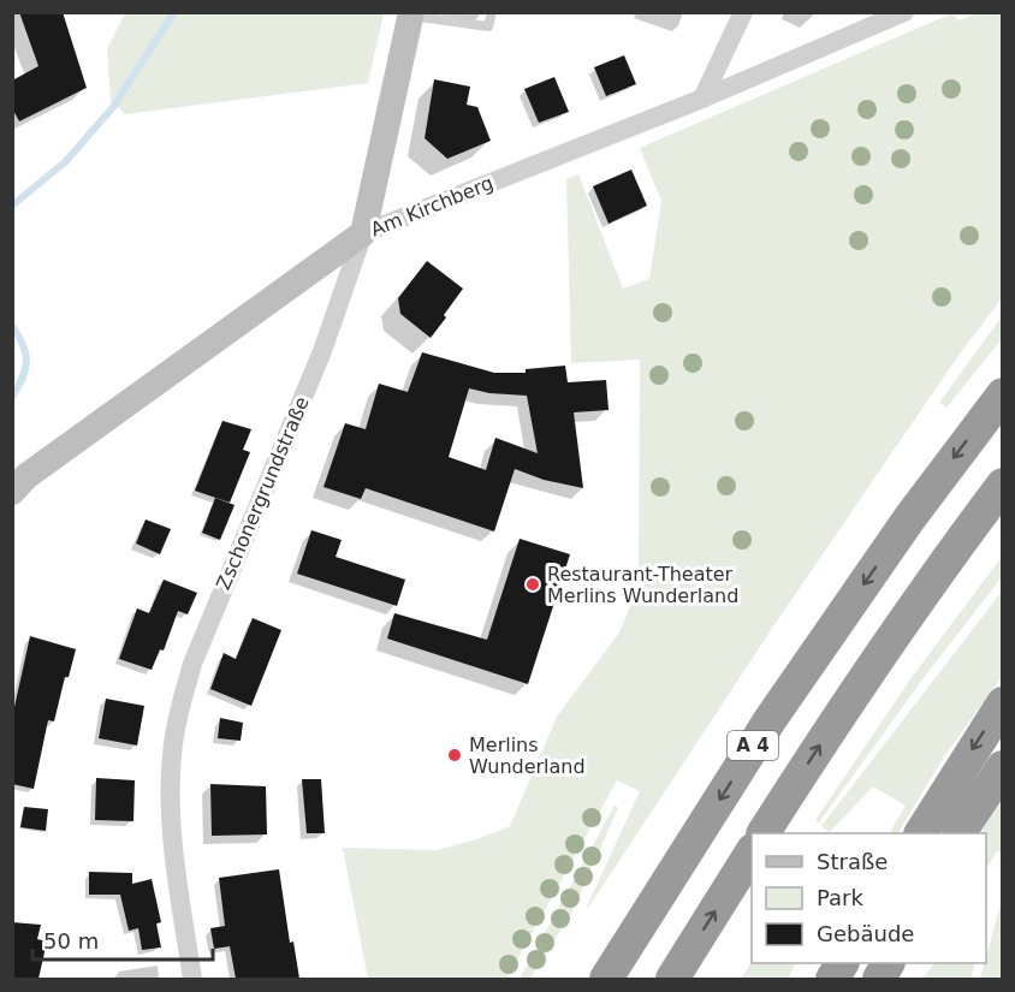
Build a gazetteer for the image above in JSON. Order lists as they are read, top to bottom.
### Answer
{
  "streets": {
    "highway": ["A 4"],
    "street": ["Am Kirchberg", "Zschonergrundstraße"]
  },
  "crossings": [
    ["Am Kirchberg", "Zschonergrundstraße"]
  ],
  "places": ["Restaurant-Theater Merlins Wunderland", "Merlins Wunderland"],
  "legend": ["Straße", "Park", "Gebäude"],
  "scale_bar": "50 m"
}
